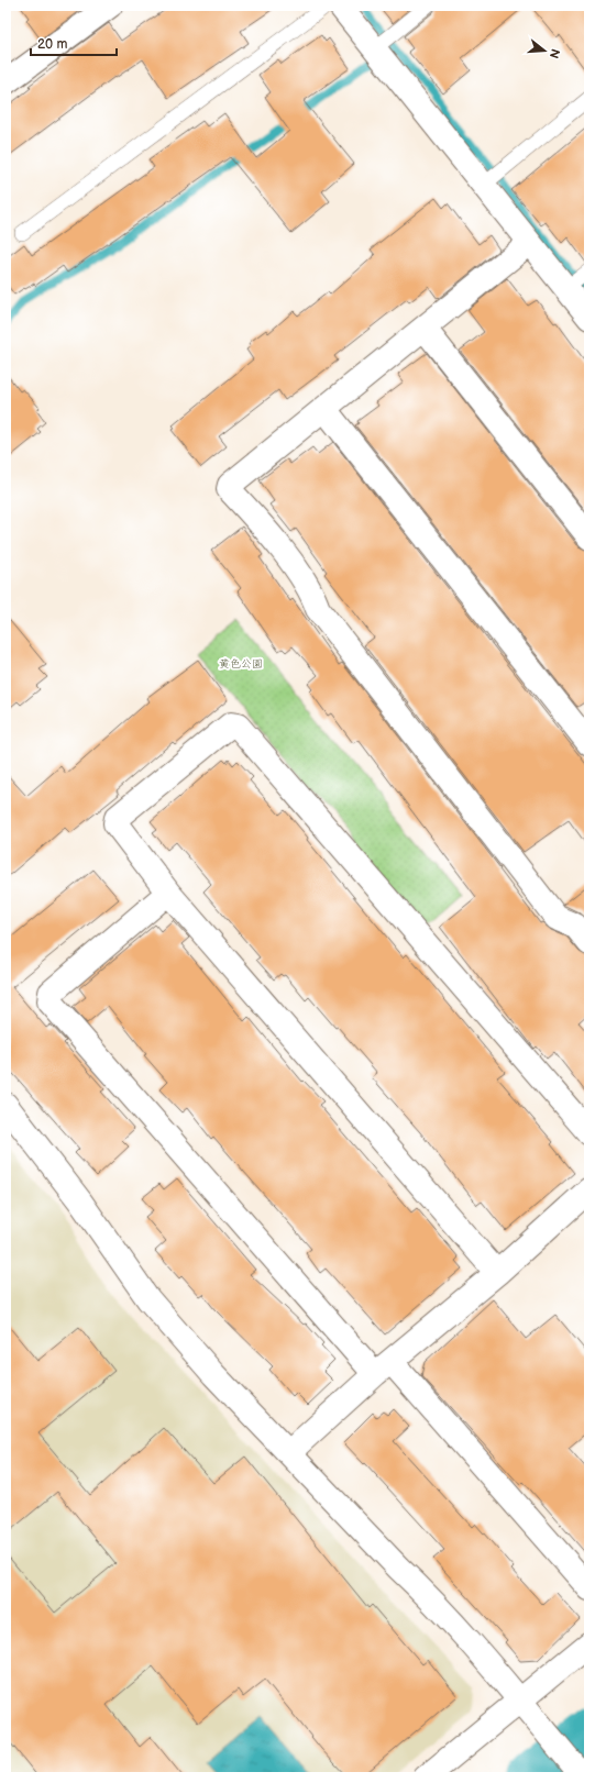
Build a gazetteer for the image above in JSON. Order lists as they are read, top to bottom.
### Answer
{
  "parks": ["黄色公園"],
  "scale_bar": "20 m",
  "north": "right"
}
